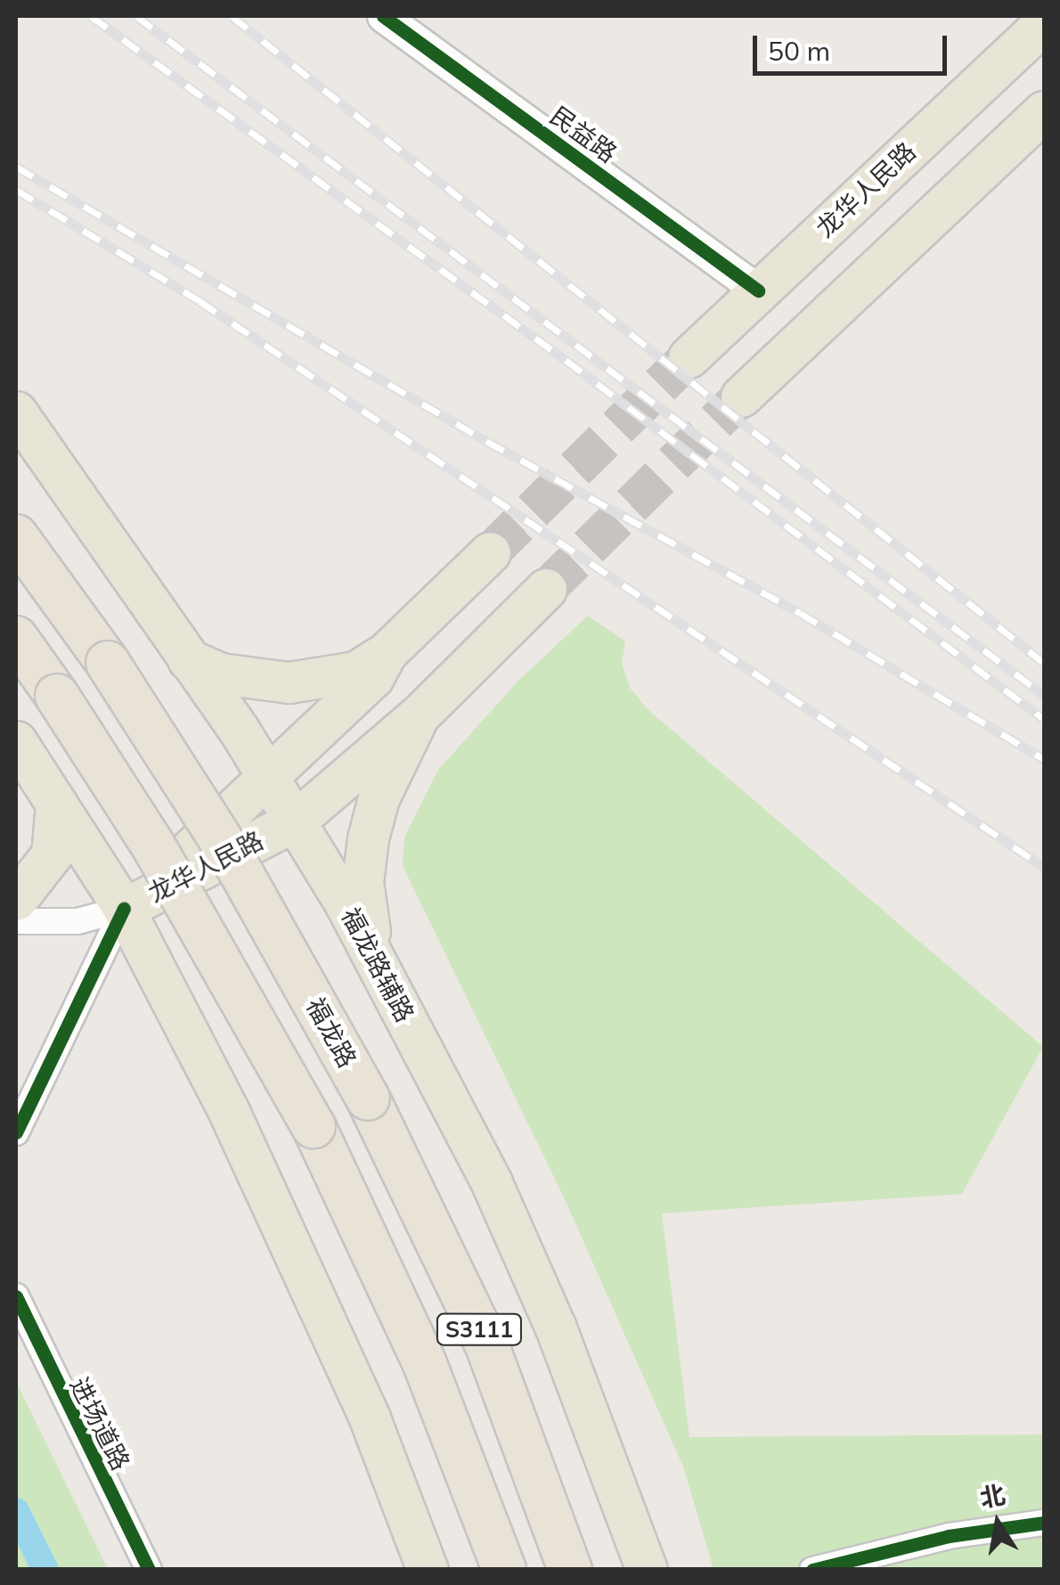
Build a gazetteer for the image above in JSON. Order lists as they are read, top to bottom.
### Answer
{
  "streets": {
    "highway": ["福龙路", "S3111"],
    "main road": ["龙华人民路", "福龙路辅路"],
    "street": ["民益路", "进场道路"]
  },
  "crossings": [
    ["民益路", "龙华人民路"],
    ["龙华人民路", "福龙路辅路"]
  ],
  "scale_bar": "50 m",
  "north": "top"
}
